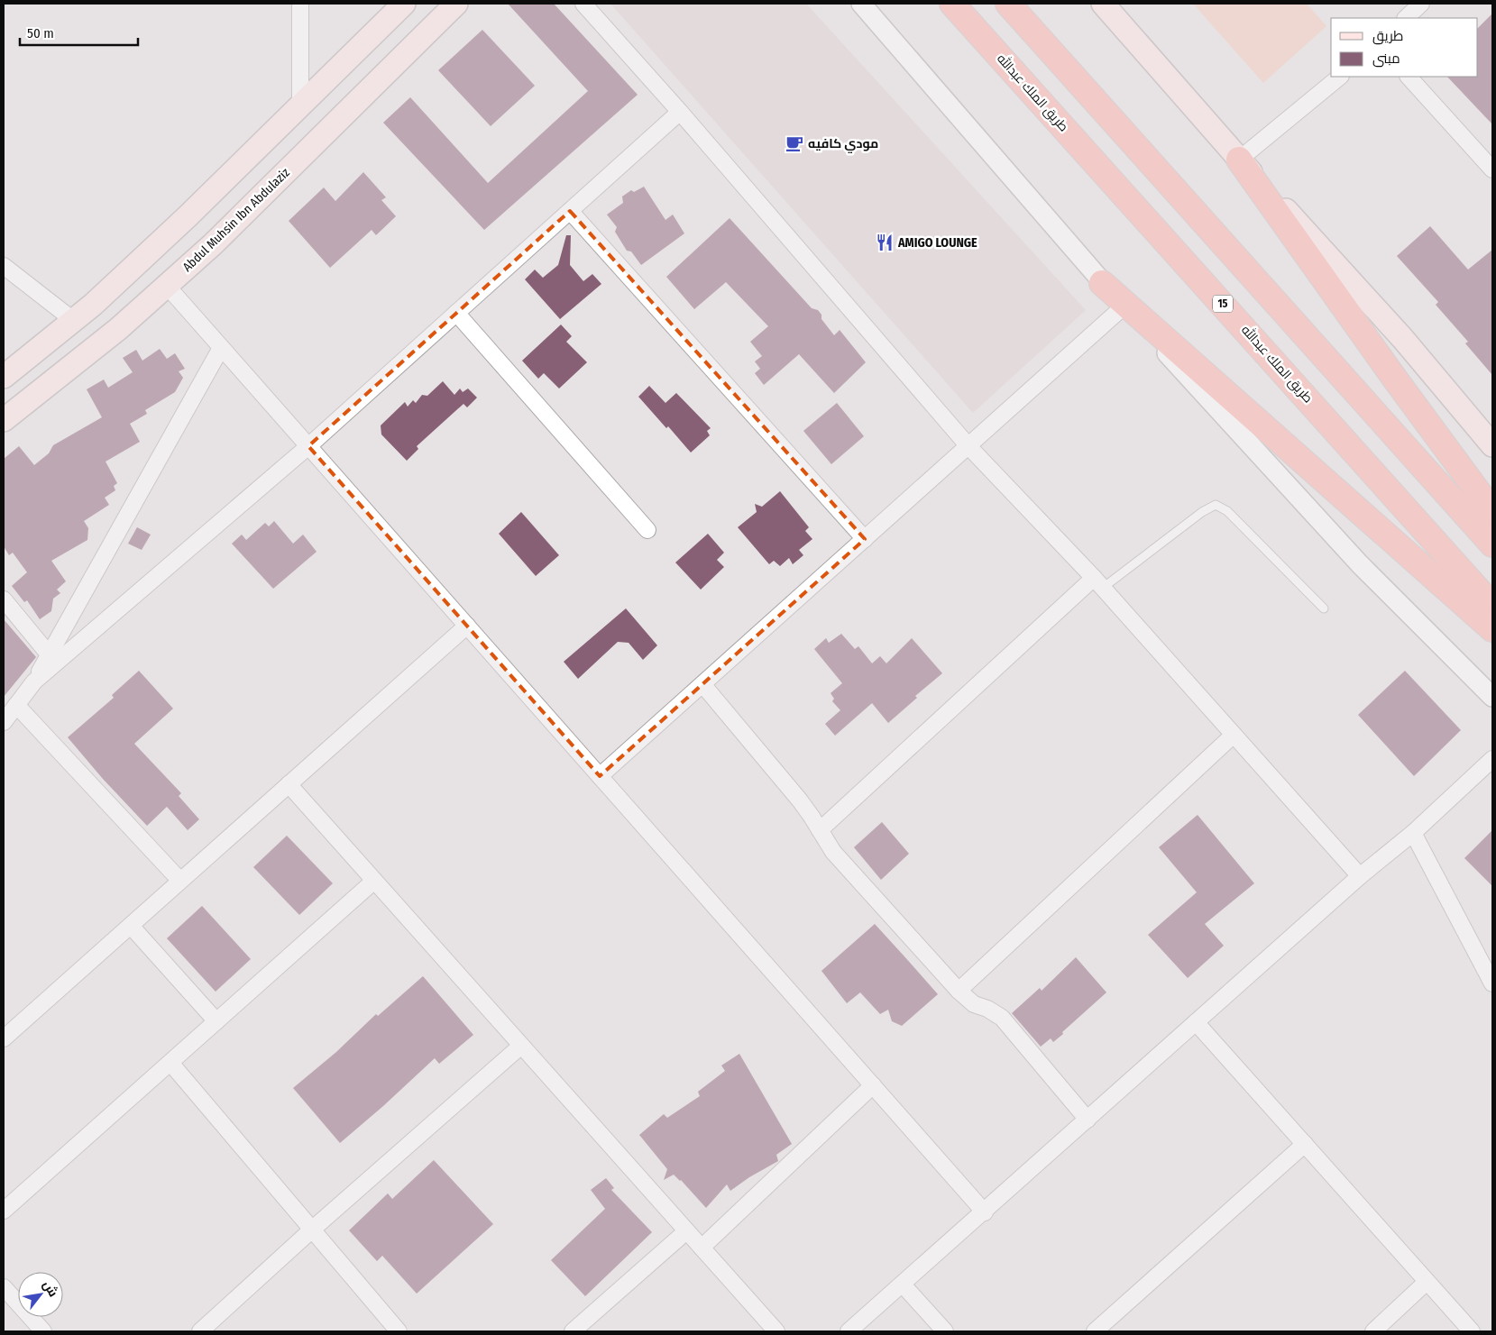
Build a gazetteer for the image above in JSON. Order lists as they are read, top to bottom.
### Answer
{
  "streets": {
    "highway": ["طريق الملك عبدالله", "15"],
    "main road": ["Abdul Muhsin Ibn Abdulaziz"]
  },
  "places": {
    "cafe": ["مودي كافيه"],
    "restaurant": ["AMIGO LOUNGE"]
  },
  "legend": ["طريق", "مبنى"],
  "scale_bar": "50 m",
  "north": "top right"
}
